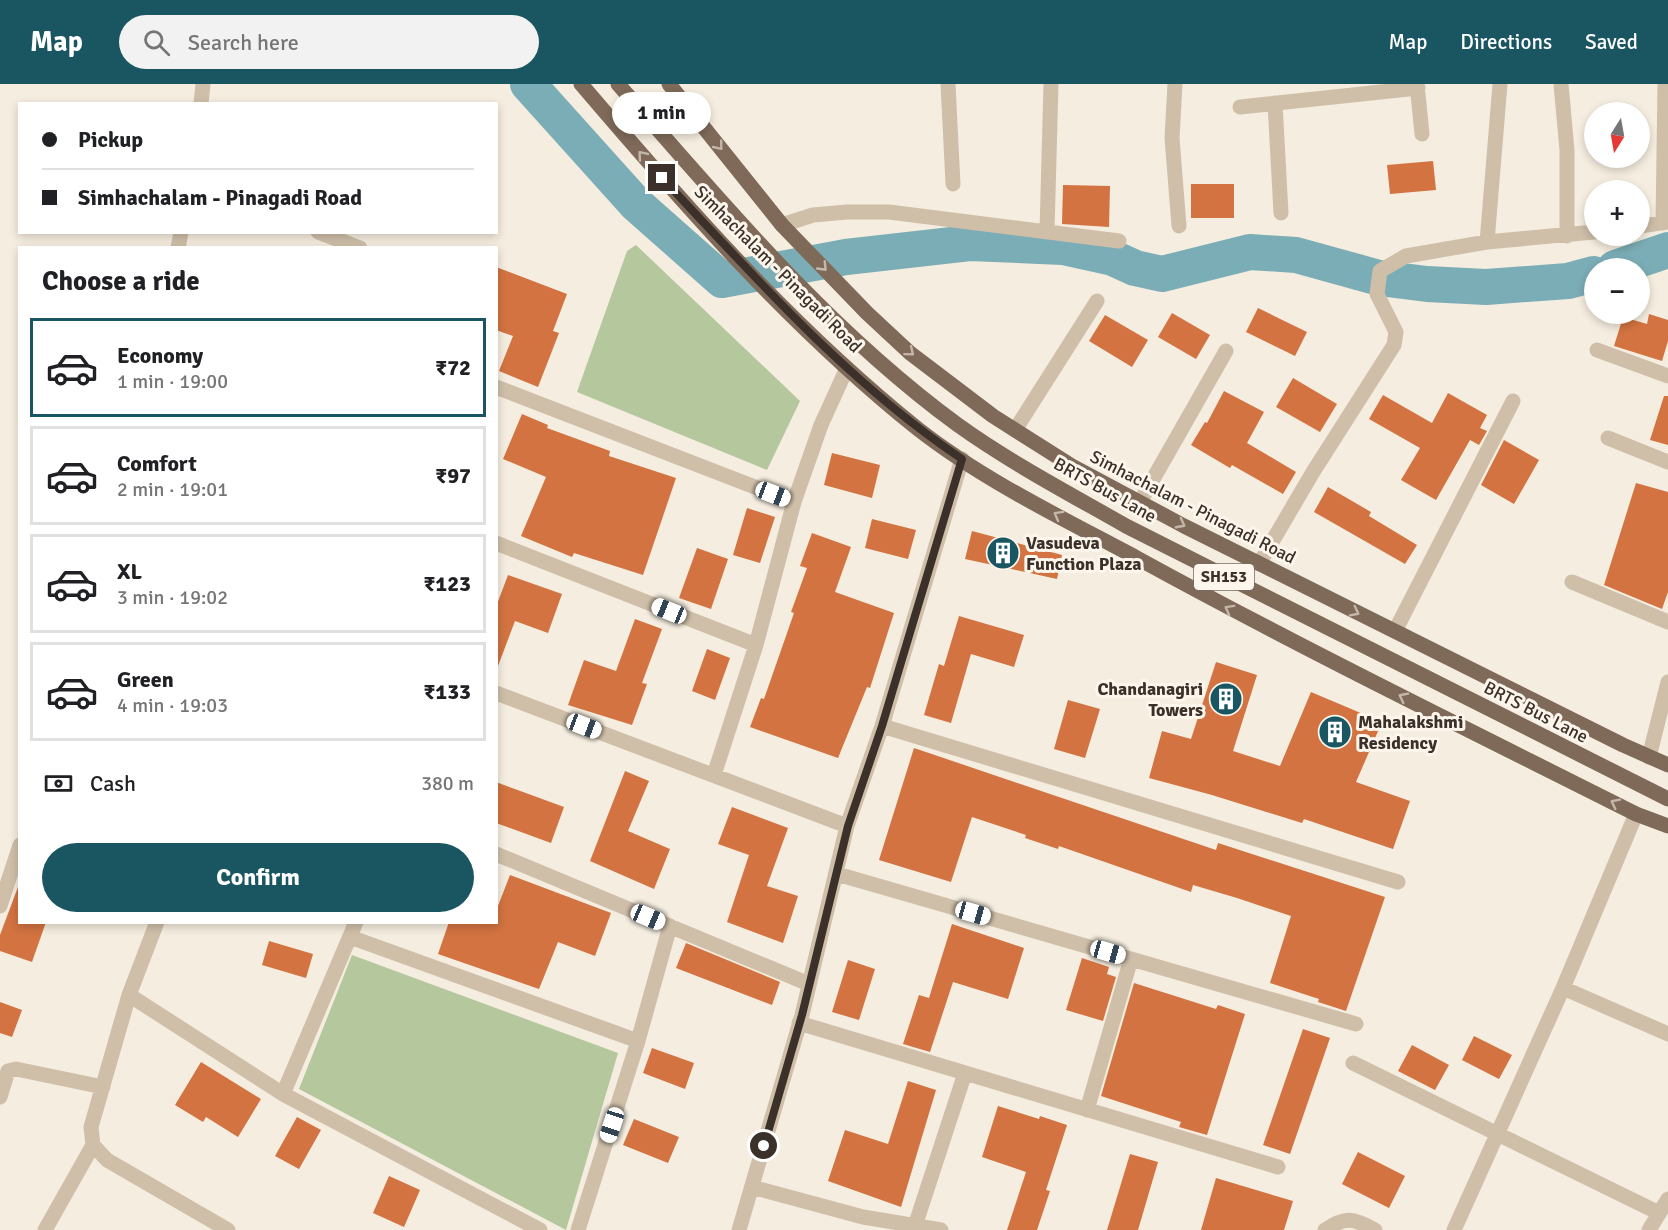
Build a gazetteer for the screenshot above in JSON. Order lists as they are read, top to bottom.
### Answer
{
  "streets": {
    "main road": ["Simhachalam - Pinagadi Road", "BRTS Bus Lane", "SH153"]
  },
  "places": {
    "building": ["Vasudeva Function Plaza", "Chandanagiri Towers", "Mahalakshmi Residency"]
  },
  "north": "bottom",
  "page": {
    "header": "Map",
    "search": "Search here",
    "nav": ["Map", "Directions", "Saved"],
    "bubble": "1 min",
    "map_buttons": ["+", "−"],
    "banner": ["Pickup", "Simhachalam - Pinagadi Road"],
    "heading": "Choose a ride",
    "list": [
      {
        "name": "Economy",
        "note": "1 min · 19:00",
        "value": "₹72"
      },
      {
        "name": "Comfort",
        "note": "2 min · 19:01",
        "value": "₹97"
      },
      {
        "name": "XL",
        "note": "3 min · 19:02",
        "value": "₹123"
      },
      {
        "name": "Green",
        "note": "4 min · 19:03",
        "value": "₹133"
      }
    ],
    "pay": ["Cash", "380 m"],
    "buttons": "Confirm"
  }
}
